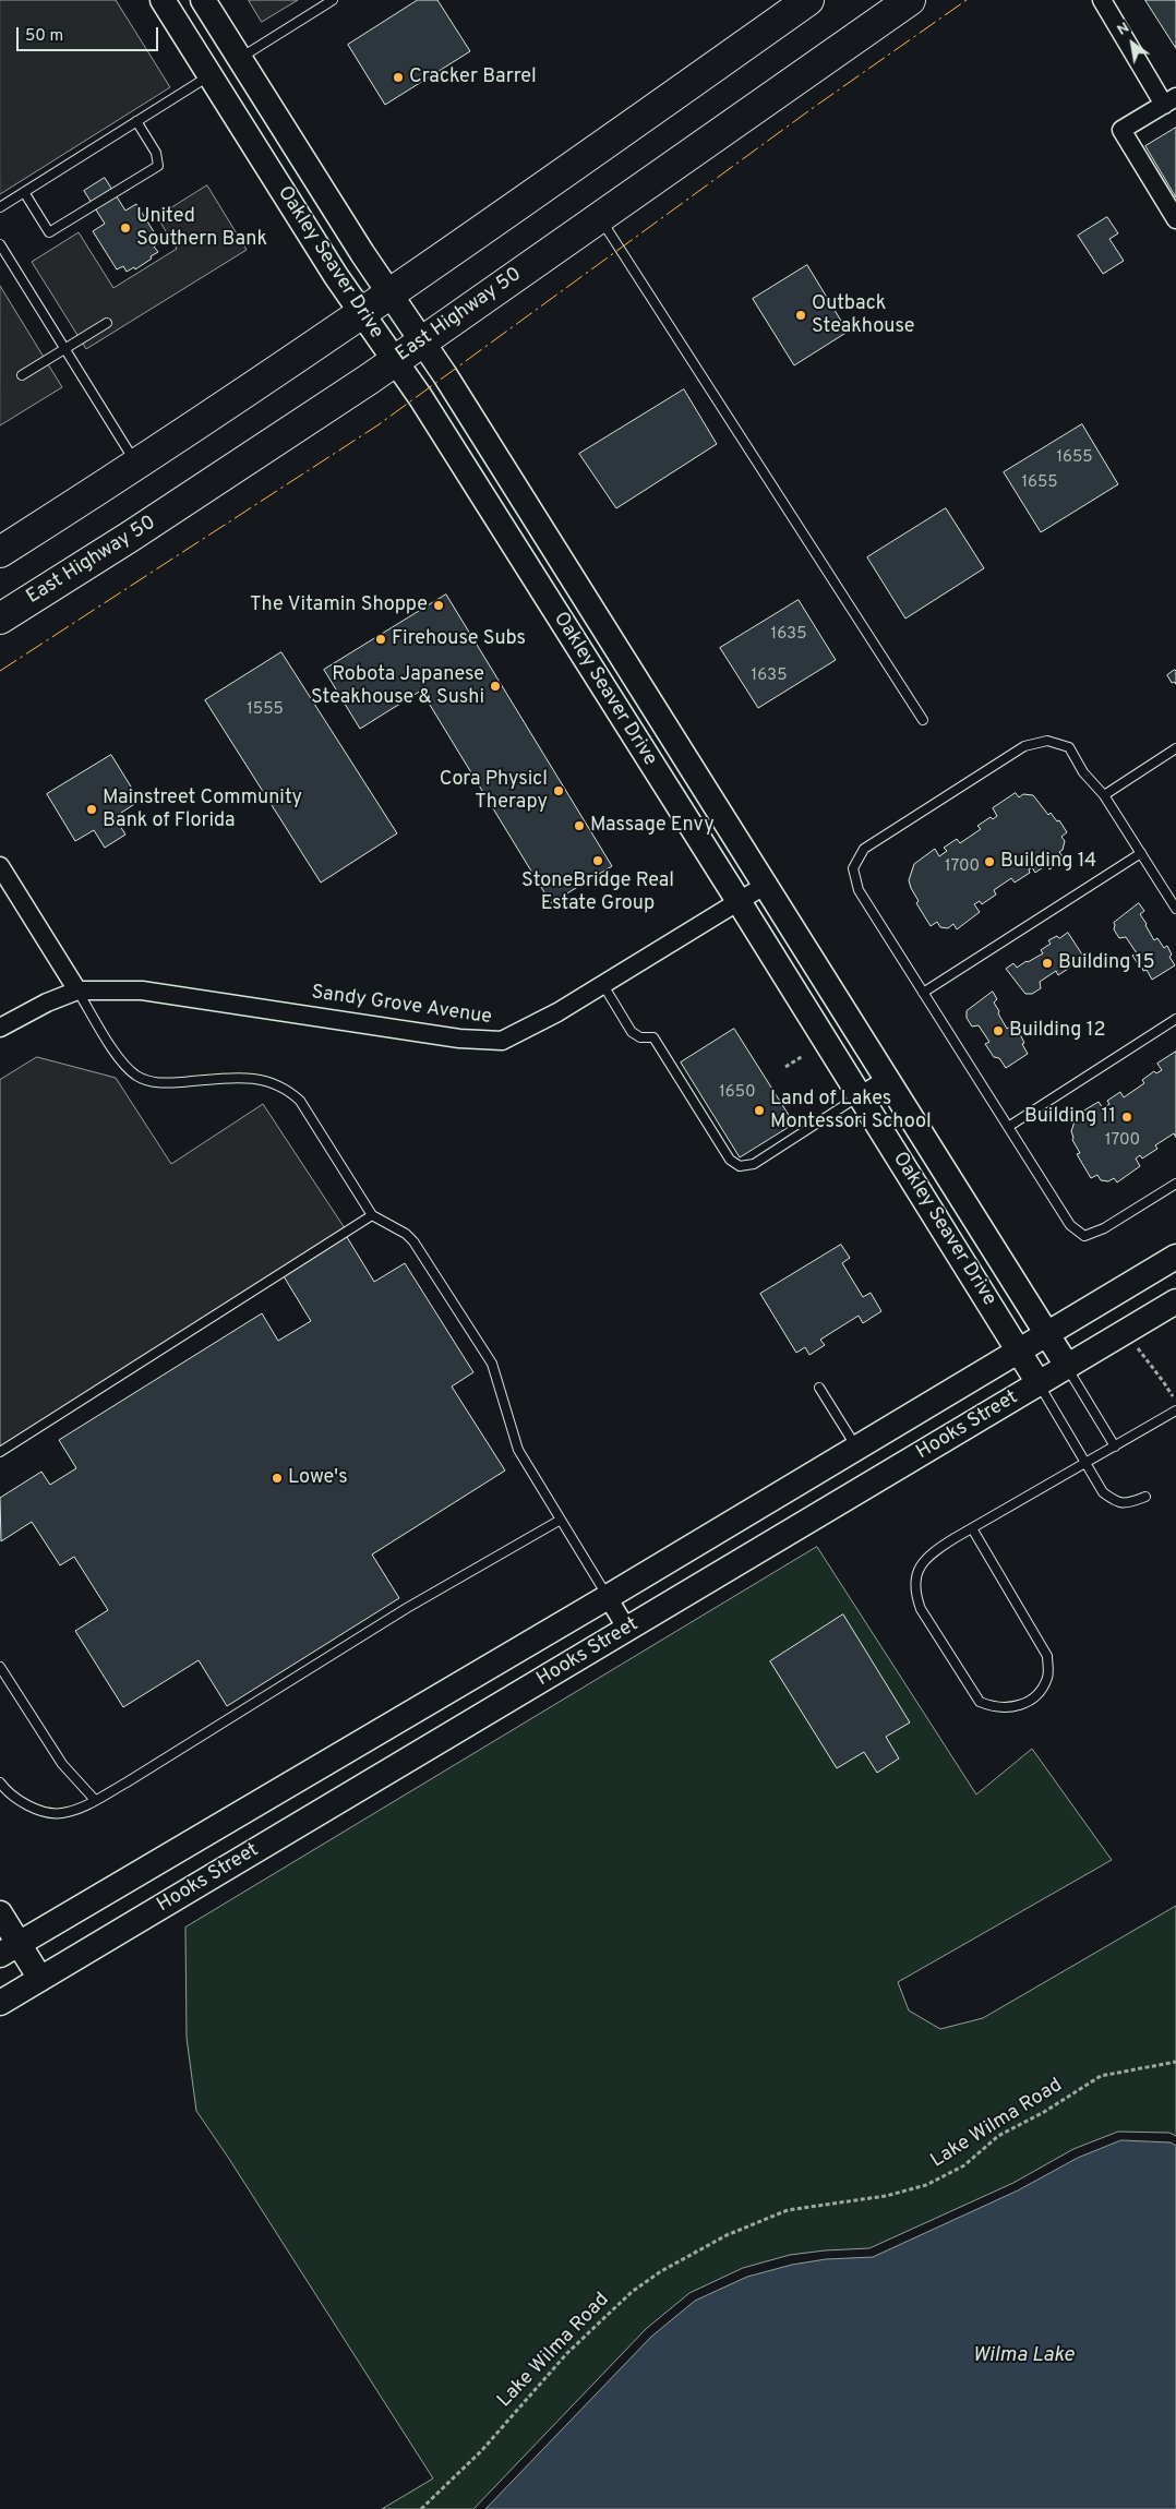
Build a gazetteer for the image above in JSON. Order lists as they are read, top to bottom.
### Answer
{
  "streets": {
    "highway": ["East Highway 50"],
    "street": ["Oakley Seaver Drive", "Sandy Grove Avenue", "Hooks Street"],
    "path": ["Lake Wilma Road"]
  },
  "crossings": [
    ["Oakley Seaver Drive", "East Highway 50"],
    ["Oakley Seaver Drive", "Sandy Grove Avenue"],
    ["Oakley Seaver Drive", "Hooks Street"]
  ],
  "water": ["Wilma Lake"],
  "places": [
    "Cracker Barrel",
    "United Southern Bank",
    "Outback Steakhouse",
    "The Vitamin Shoppe",
    "Firehouse Subs",
    "Robota Japanese Steakhouse & Sushi",
    "Cora Physicl Therapy",
    "Mainstreet Community Bank of Florida",
    "Massage Envy",
    "StoneBridge Real Estate Group",
    "Building 14",
    "Building 15",
    "Building 12",
    "Land of Lakes Montessori School",
    "Building 11",
    "Lowe's"
  ],
  "house_numbers": [
    "1655",
    "1655",
    "1635",
    "1635",
    "1555",
    "1700",
    "1650",
    "1700"
  ],
  "scale_bar": "50 m",
  "north": "top left"
}
